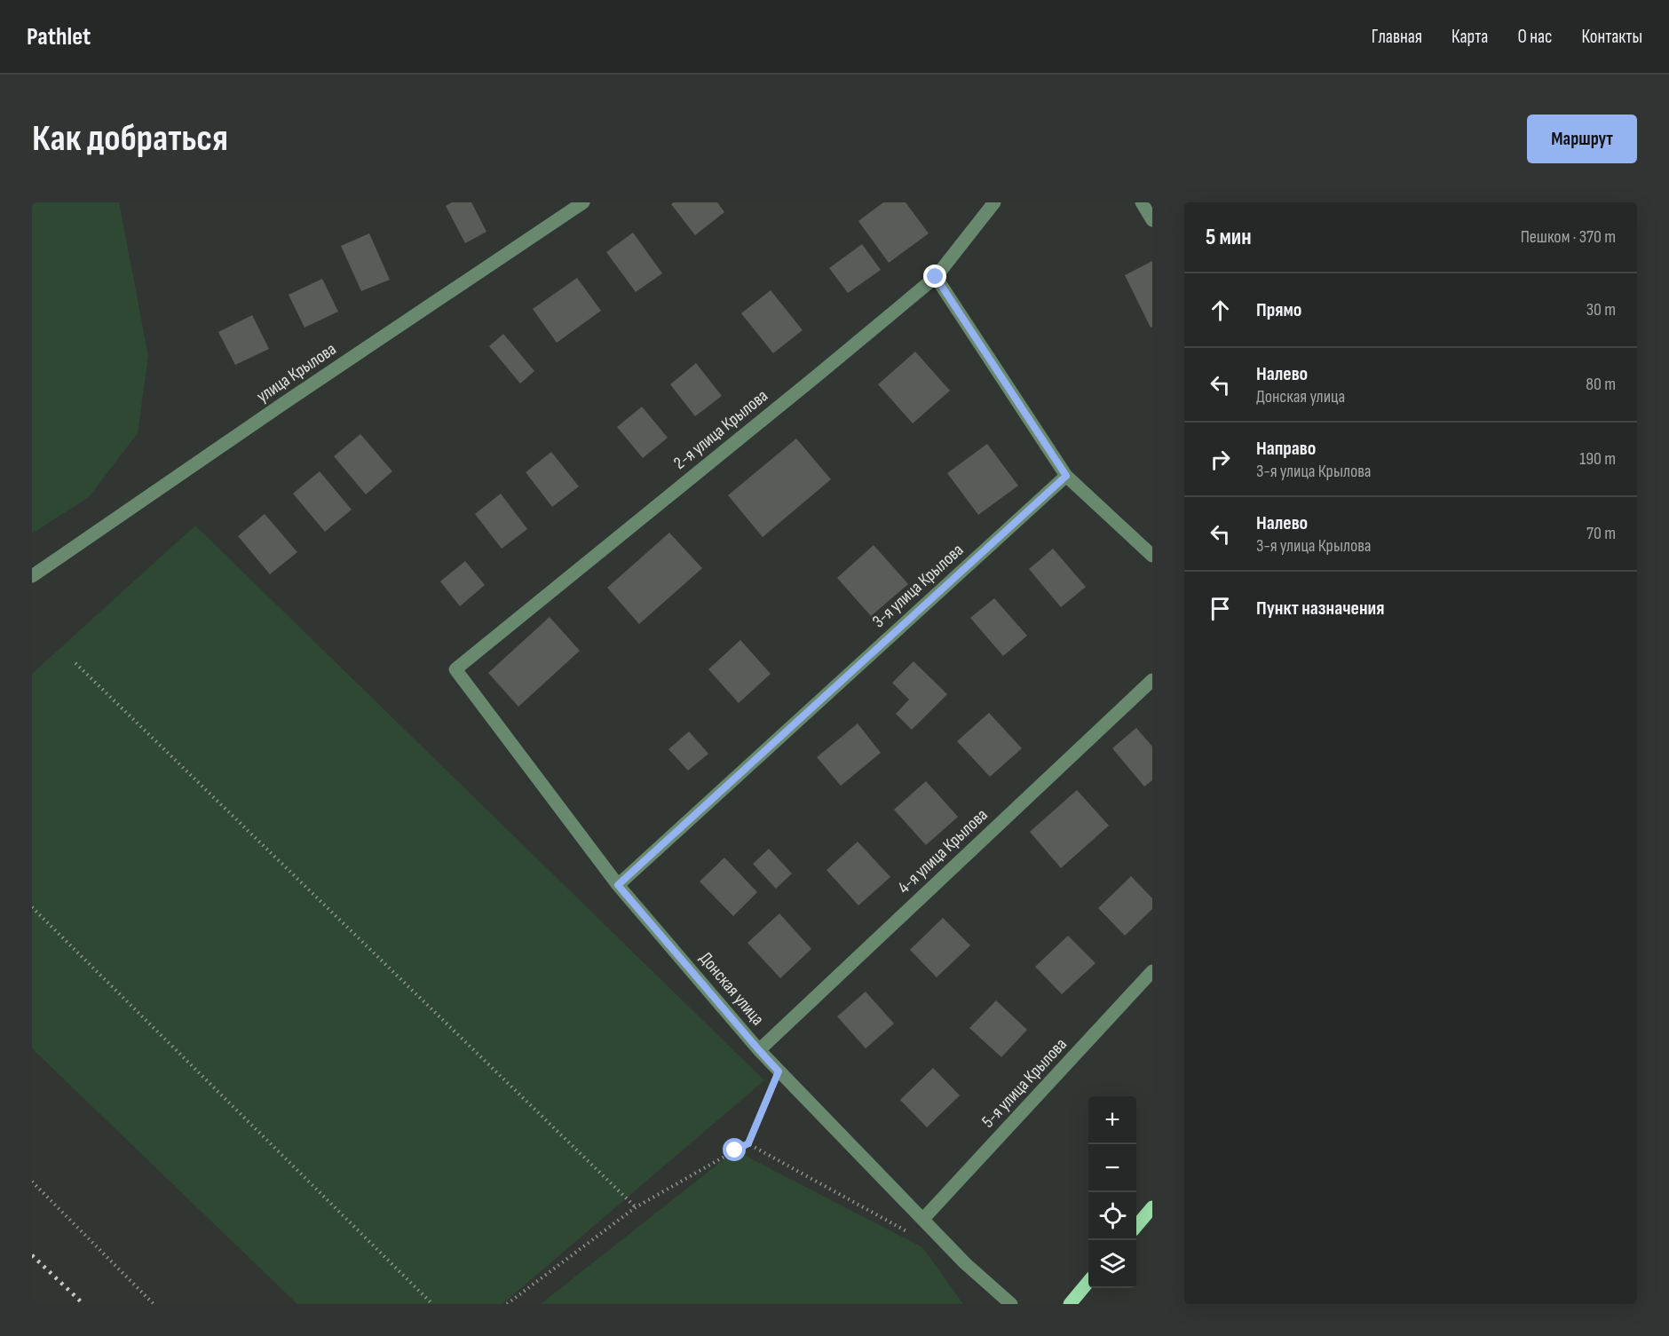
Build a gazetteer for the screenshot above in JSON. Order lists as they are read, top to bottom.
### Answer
{
  "streets": {
    "street": [
      "улица Крылова",
      "2-я улица Крылова",
      "3-я улица Крылова",
      "4-я улица Крылова",
      "Донская улица",
      "5-я улица Крылова"
    ]
  },
  "crossings": [
    ["2-я улица Крылова", "Донская улица"],
    ["3-я улица Крылова", "Донская улица"],
    ["4-я улица Крылова", "Донская улица"],
    ["Донская улица", "5-я улица Крылова"]
  ],
  "page": {
    "header": "Pathlet",
    "nav": [
      "Главная",
      "Карта",
      "О нас",
      "Контакты"
    ],
    "buttons": "Маршрут",
    "title": "Как добраться",
    "heading": ["5 мин", "Пешком · 370 m"],
    "list": [
      ["Прямо", "30 m"],
      ["Налево", "Донская улица", "80 m"],
      ["Направо", "3-я улица Крылова", "190 m"],
      ["Налево", "3-я улица Крылова", "70 m"],
      "Пункт назначения"
    ],
    "map_buttons": ["+", "−"]
  }
}
